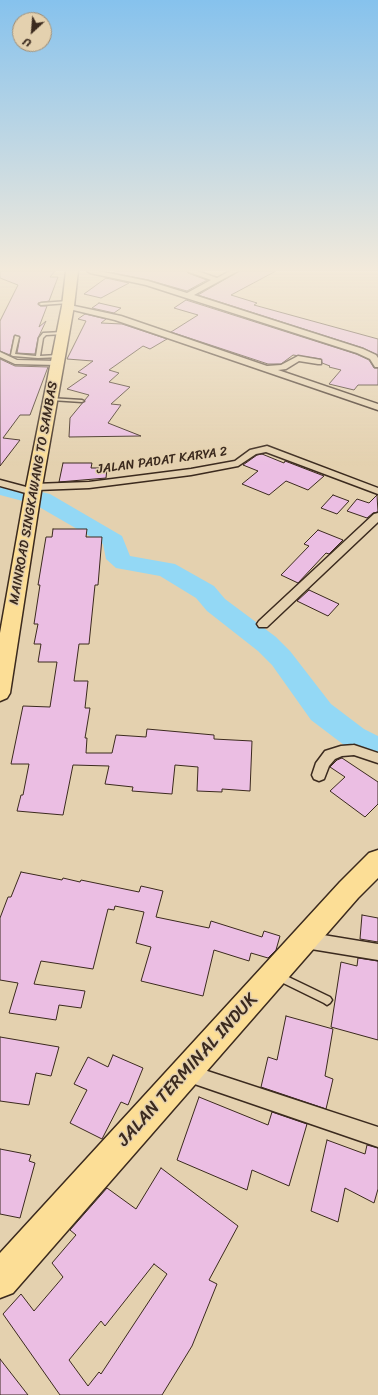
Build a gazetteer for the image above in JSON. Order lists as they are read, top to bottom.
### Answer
{
  "streets": {
    "highway": ["JALAN TERMINAL INDUK"],
    "main road": ["MAINROAD SINGKAWANG TO SAMBAS"],
    "street": ["JALAN PADAT KARYA 2"]
  },
  "crossings": [
    ["JALAN PADAT KARYA 2", "MAINROAD SINGKAWANG TO SAMBAS"]
  ],
  "north": "bottom left"
}
